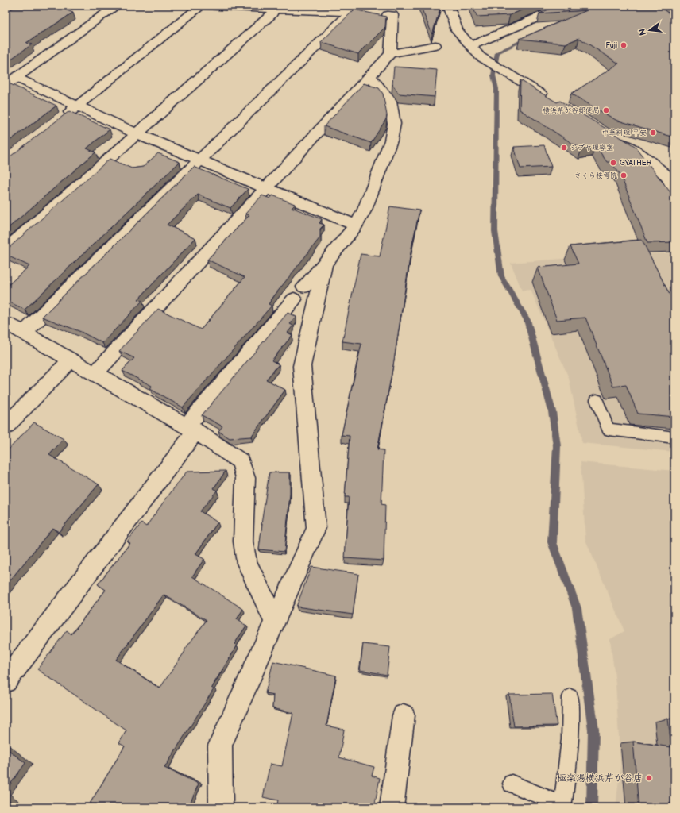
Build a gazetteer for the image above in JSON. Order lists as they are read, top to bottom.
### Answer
{
  "places": [
    "Fuji",
    "横浜芹が谷郵便局",
    "中華料理 平安",
    "シブヤ理容室",
    "GYATHER",
    "さくら接骨院",
    "極楽湯横浜芹が谷店"
  ],
  "north": "left"
}
